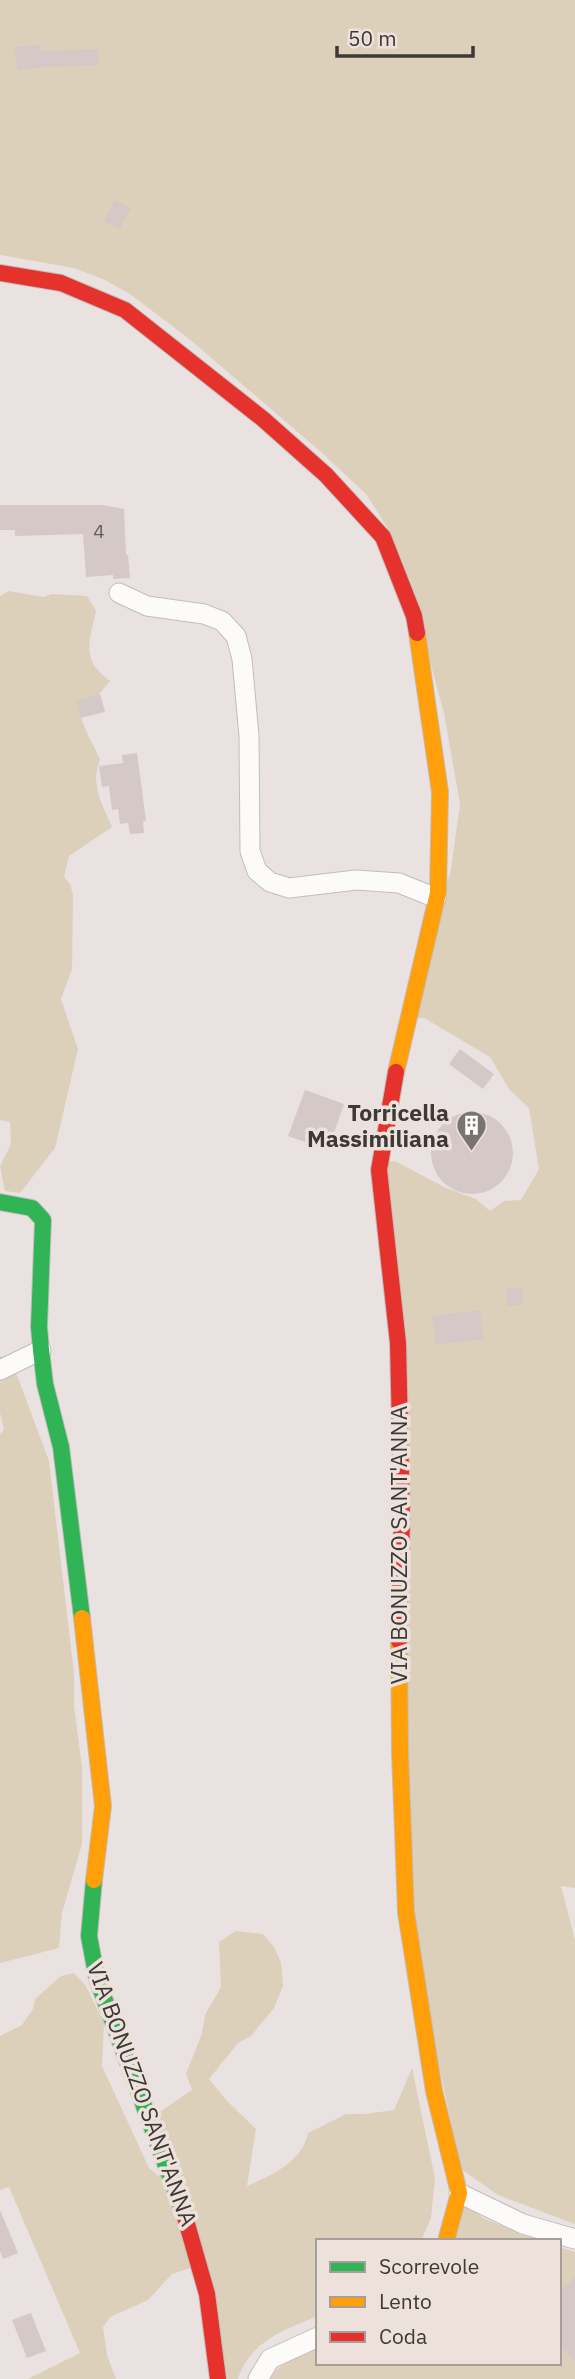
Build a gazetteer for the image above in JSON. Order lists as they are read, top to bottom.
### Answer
{
  "streets": {
    "street": ["VIA BONUZZO SANT'ANNA"]
  },
  "places": {
    "building": ["Torricella Massimiliana"]
  },
  "house_numbers": ["4"],
  "legend": ["Scorrevole", "Lento", "Coda"],
  "scale_bar": "50 m"
}
